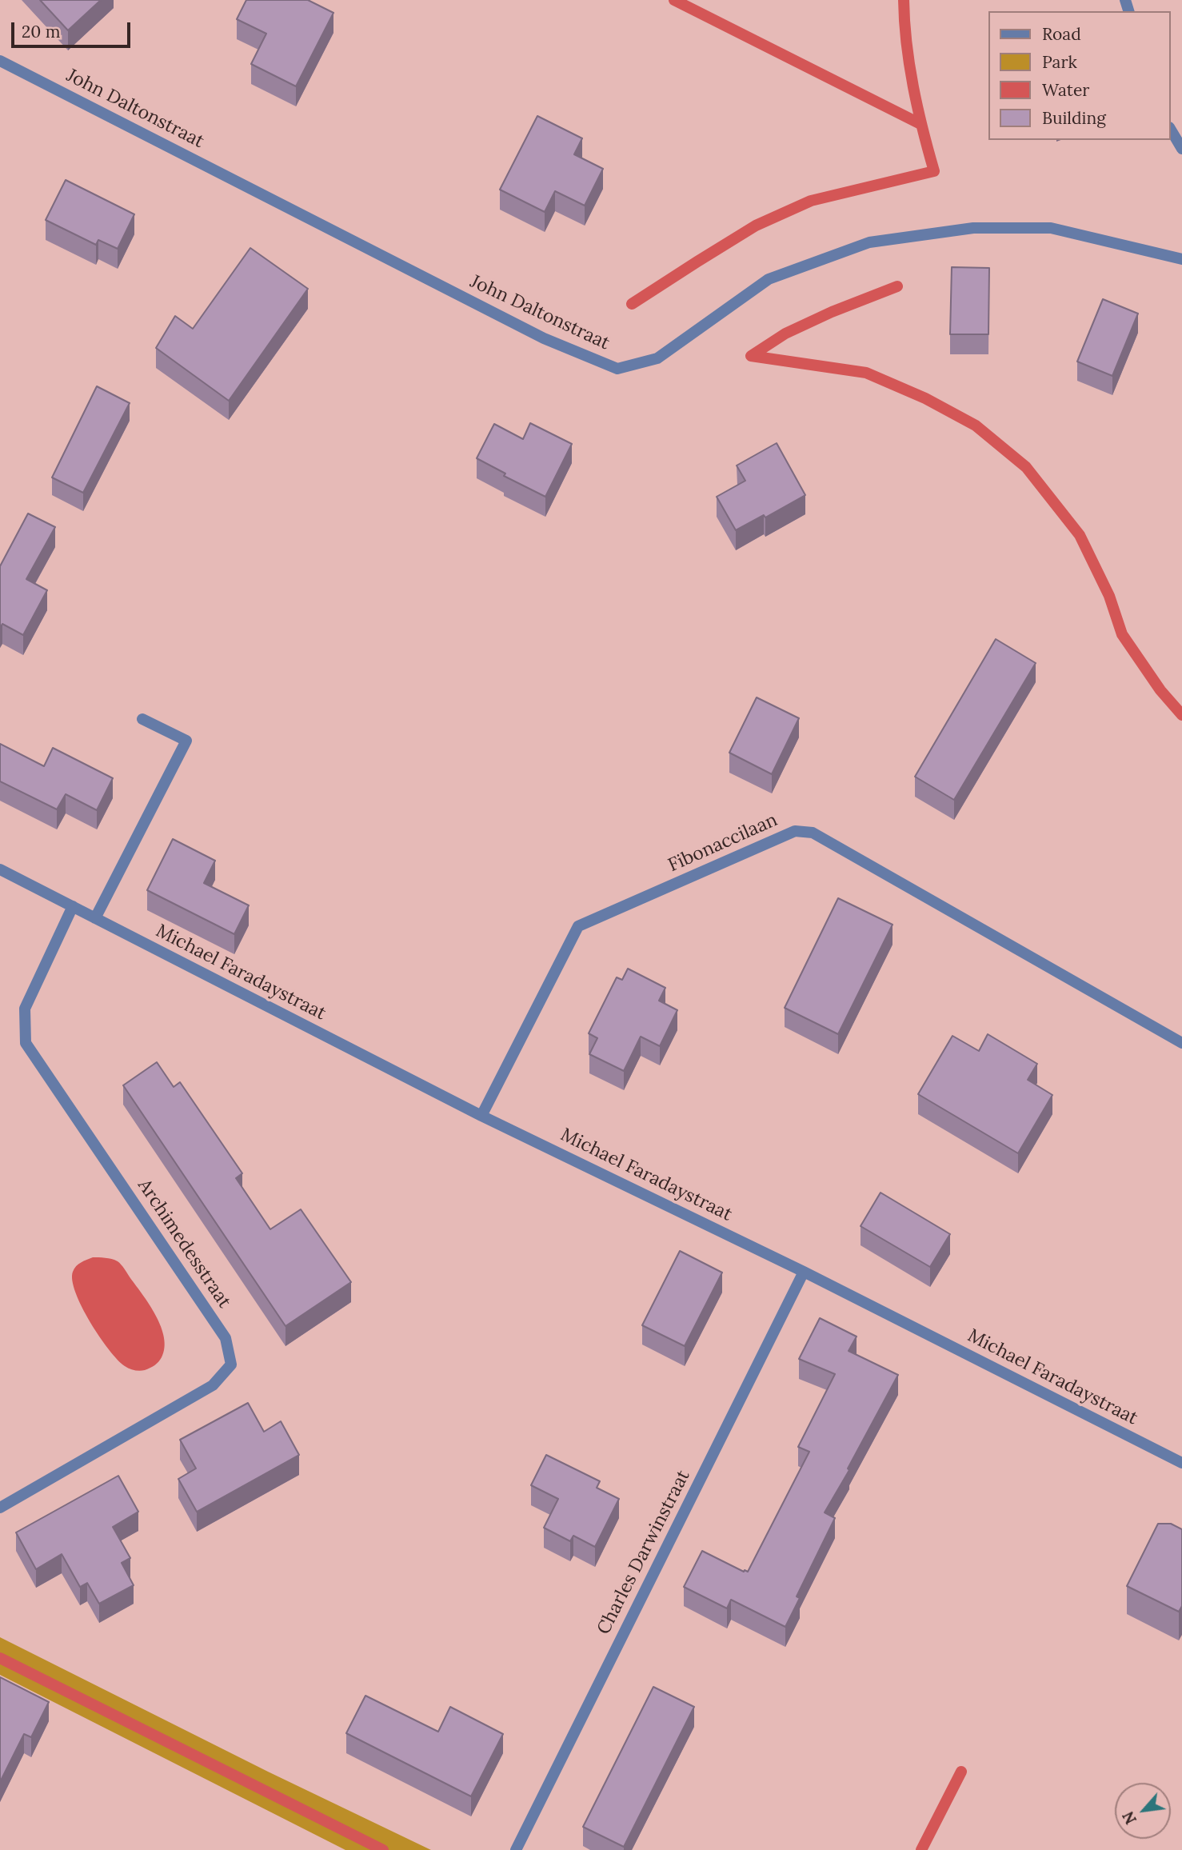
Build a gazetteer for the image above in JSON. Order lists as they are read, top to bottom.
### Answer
{
  "streets": {
    "street": [
      "John Daltonstraat",
      "Fibonaccilaan",
      "Michael Faradaystraat",
      "Archimedesstraat",
      "Charles Darwinstraat"
    ]
  },
  "crossings": [
    ["Fibonaccilaan", "Michael Faradaystraat"],
    ["Michael Faradaystraat", "Archimedesstraat"],
    ["Michael Faradaystraat", "Charles Darwinstraat"]
  ],
  "legend": [
    "Road",
    "Park",
    "Water",
    "Building"
  ],
  "scale_bar": "20 m",
  "north": "bottom left"
}
